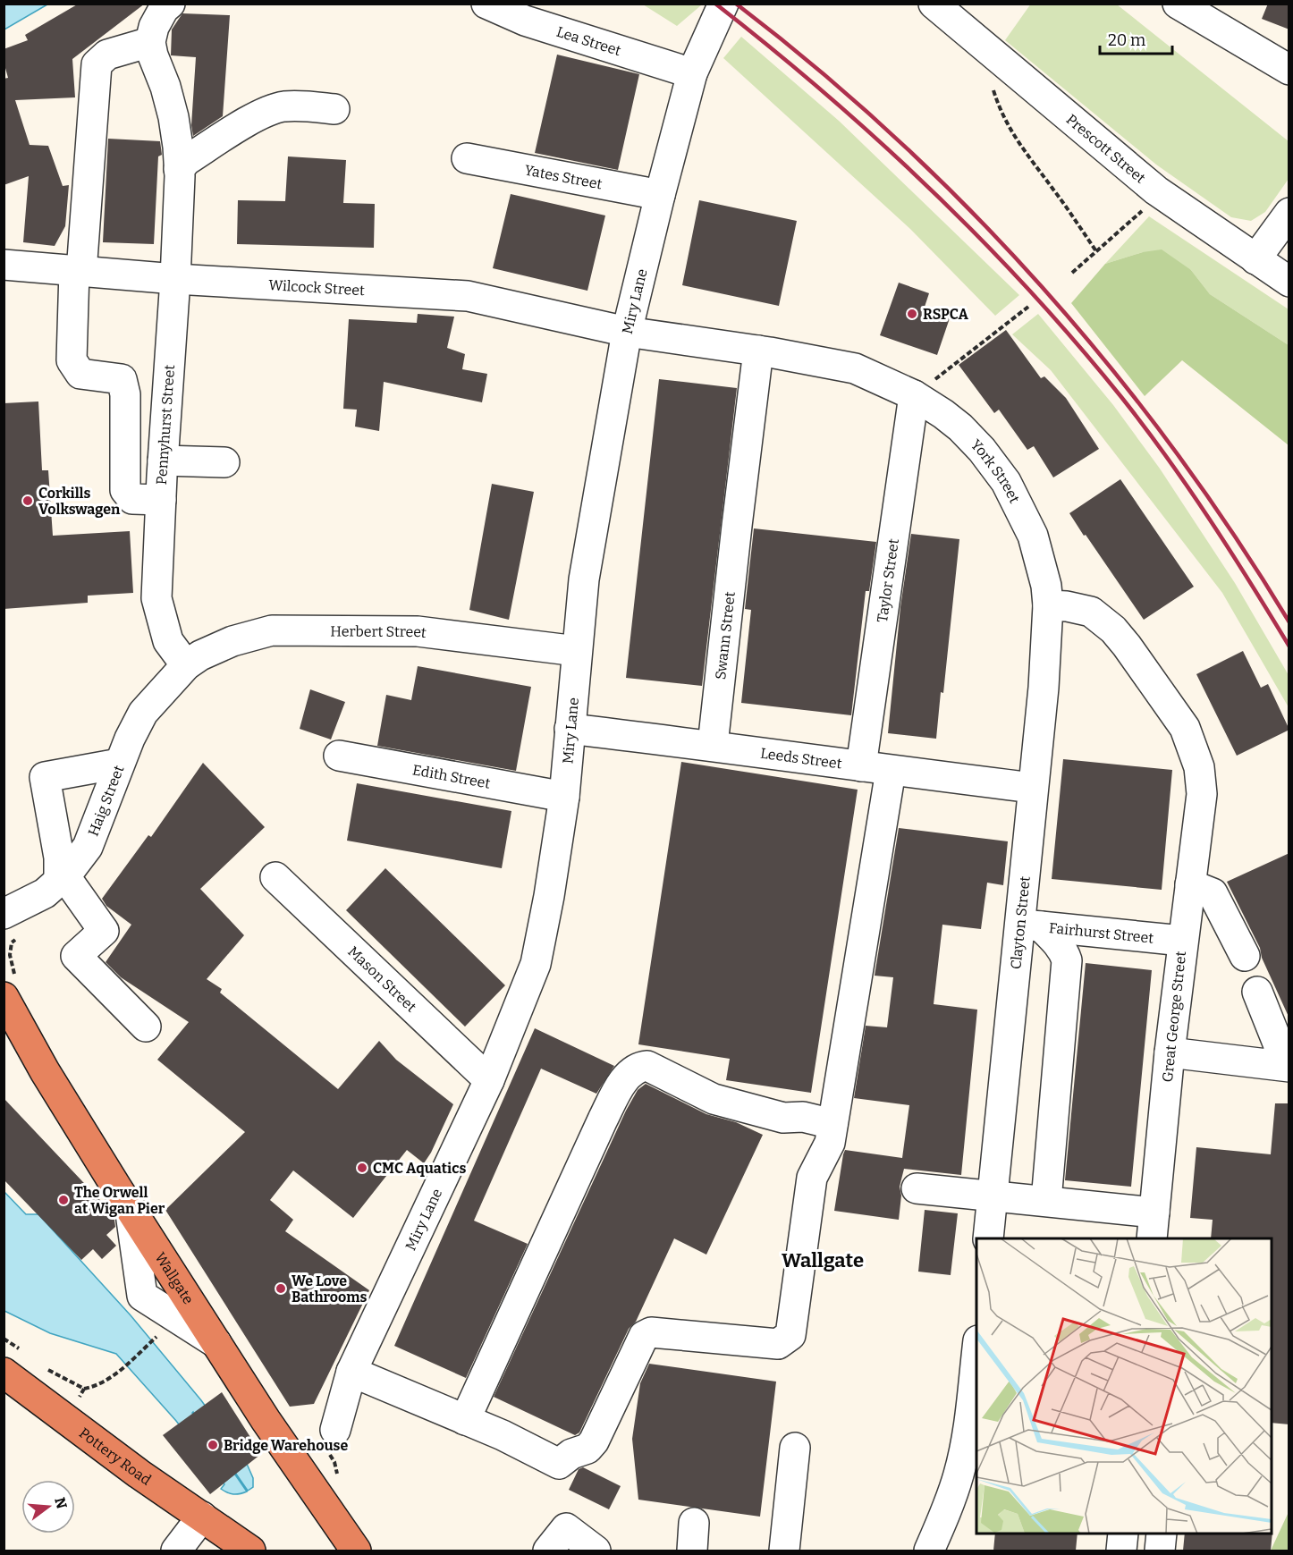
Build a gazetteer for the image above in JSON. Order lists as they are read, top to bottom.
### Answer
{
  "streets": {
    "highway": ["Wallgate", "Pottery Road"],
    "street": [
      "Lea Street",
      "Prescott Street",
      "Yates Street",
      "Wilcock Street",
      "Miry Lane",
      "Pennyhurst Street",
      "York Street",
      "Taylor Street",
      "Herbert Street",
      "Swann Street",
      "Leeds Street",
      "Edith Street",
      "Haig Street",
      "Clayton Street",
      "Fairhurst Street",
      "Mason Street",
      "Great George Street"
    ]
  },
  "crossings": [
    ["Lea Street", "Miry Lane"],
    ["Yates Street", "Miry Lane"],
    ["Wilcock Street", "Miry Lane"],
    ["Wilcock Street", "Pennyhurst Street"],
    ["Wilcock Street", "York Street"],
    ["Miry Lane", "York Street"],
    ["Miry Lane", "Herbert Street"],
    ["Miry Lane", "Leeds Street"],
    ["Miry Lane", "Edith Street"],
    ["Miry Lane", "Mason Street"],
    ["Pennyhurst Street", "Herbert Street"],
    ["Pennyhurst Street", "Haig Street"],
    ["York Street", "Taylor Street"],
    ["York Street", "Swann Street"],
    ["York Street", "Clayton Street"],
    ["York Street", "Great George Street"],
    ["Taylor Street", "Leeds Street"],
    ["Herbert Street", "Haig Street"],
    ["Swann Street", "Leeds Street"],
    ["Leeds Street", "Clayton Street"],
    ["Clayton Street", "Fairhurst Street"],
    ["Clayton Street", "Great George Street"],
    ["Fairhurst Street", "Great George Street"]
  ],
  "districts": ["Wallgate"],
  "places": [
    "RSPCA",
    "Corkills Volkswagen",
    "CMC Aquatics",
    "The Orwell at Wigan Pier",
    "We Love Bathrooms",
    "Bridge Warehouse"
  ],
  "scale_bar": "20 m",
  "north": "right"
}
